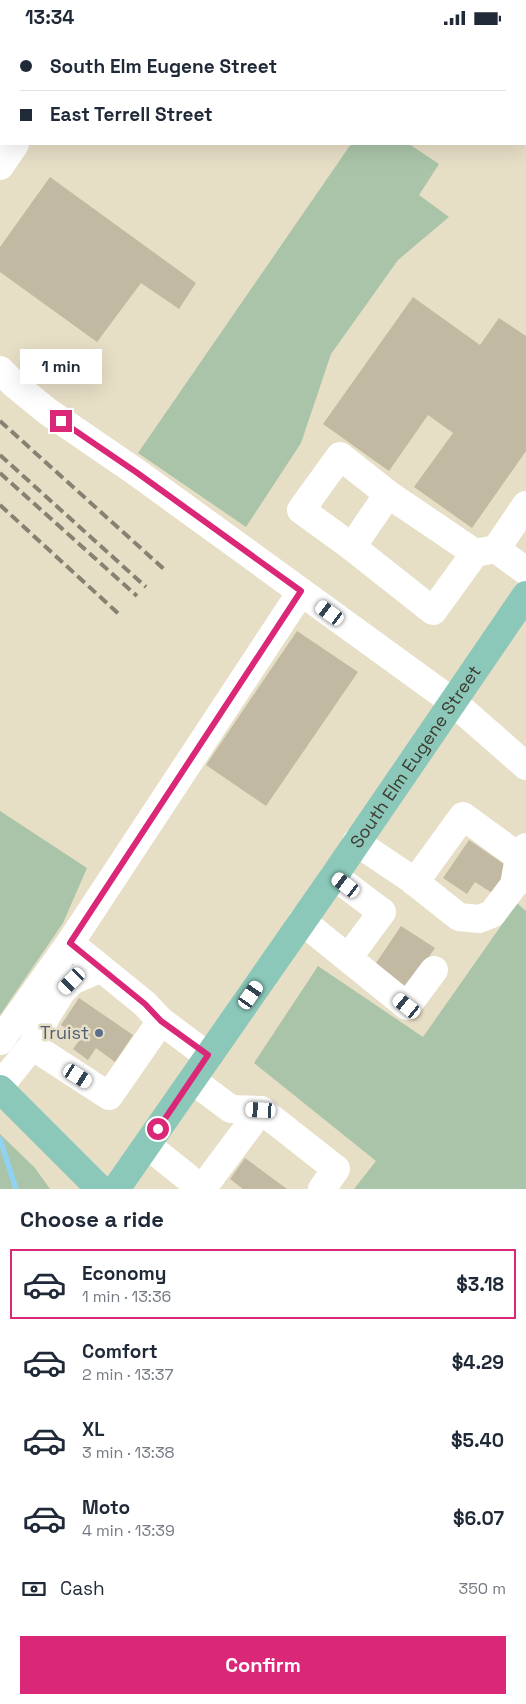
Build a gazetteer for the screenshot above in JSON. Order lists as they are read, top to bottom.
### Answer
{
  "streets": {
    "main road": ["South Elm Eugene Street"]
  },
  "places": ["Truist"],
  "page": {
    "status": "13:34",
    "banner": ["South Elm Eugene Street", "East Terrell Street"],
    "bubble": "1 min",
    "heading": "Choose a ride",
    "list": [
      {
        "name": "Economy",
        "note": "1 min · 13:36",
        "value": "$3.18"
      },
      {
        "name": "Comfort",
        "note": "2 min · 13:37",
        "value": "$4.29"
      },
      {
        "name": "XL",
        "note": "3 min · 13:38",
        "value": "$5.40"
      },
      {
        "name": "Moto",
        "note": "4 min · 13:39",
        "value": "$6.07"
      }
    ],
    "pay": ["Cash", "350 m"],
    "buttons": "Confirm"
  }
}
